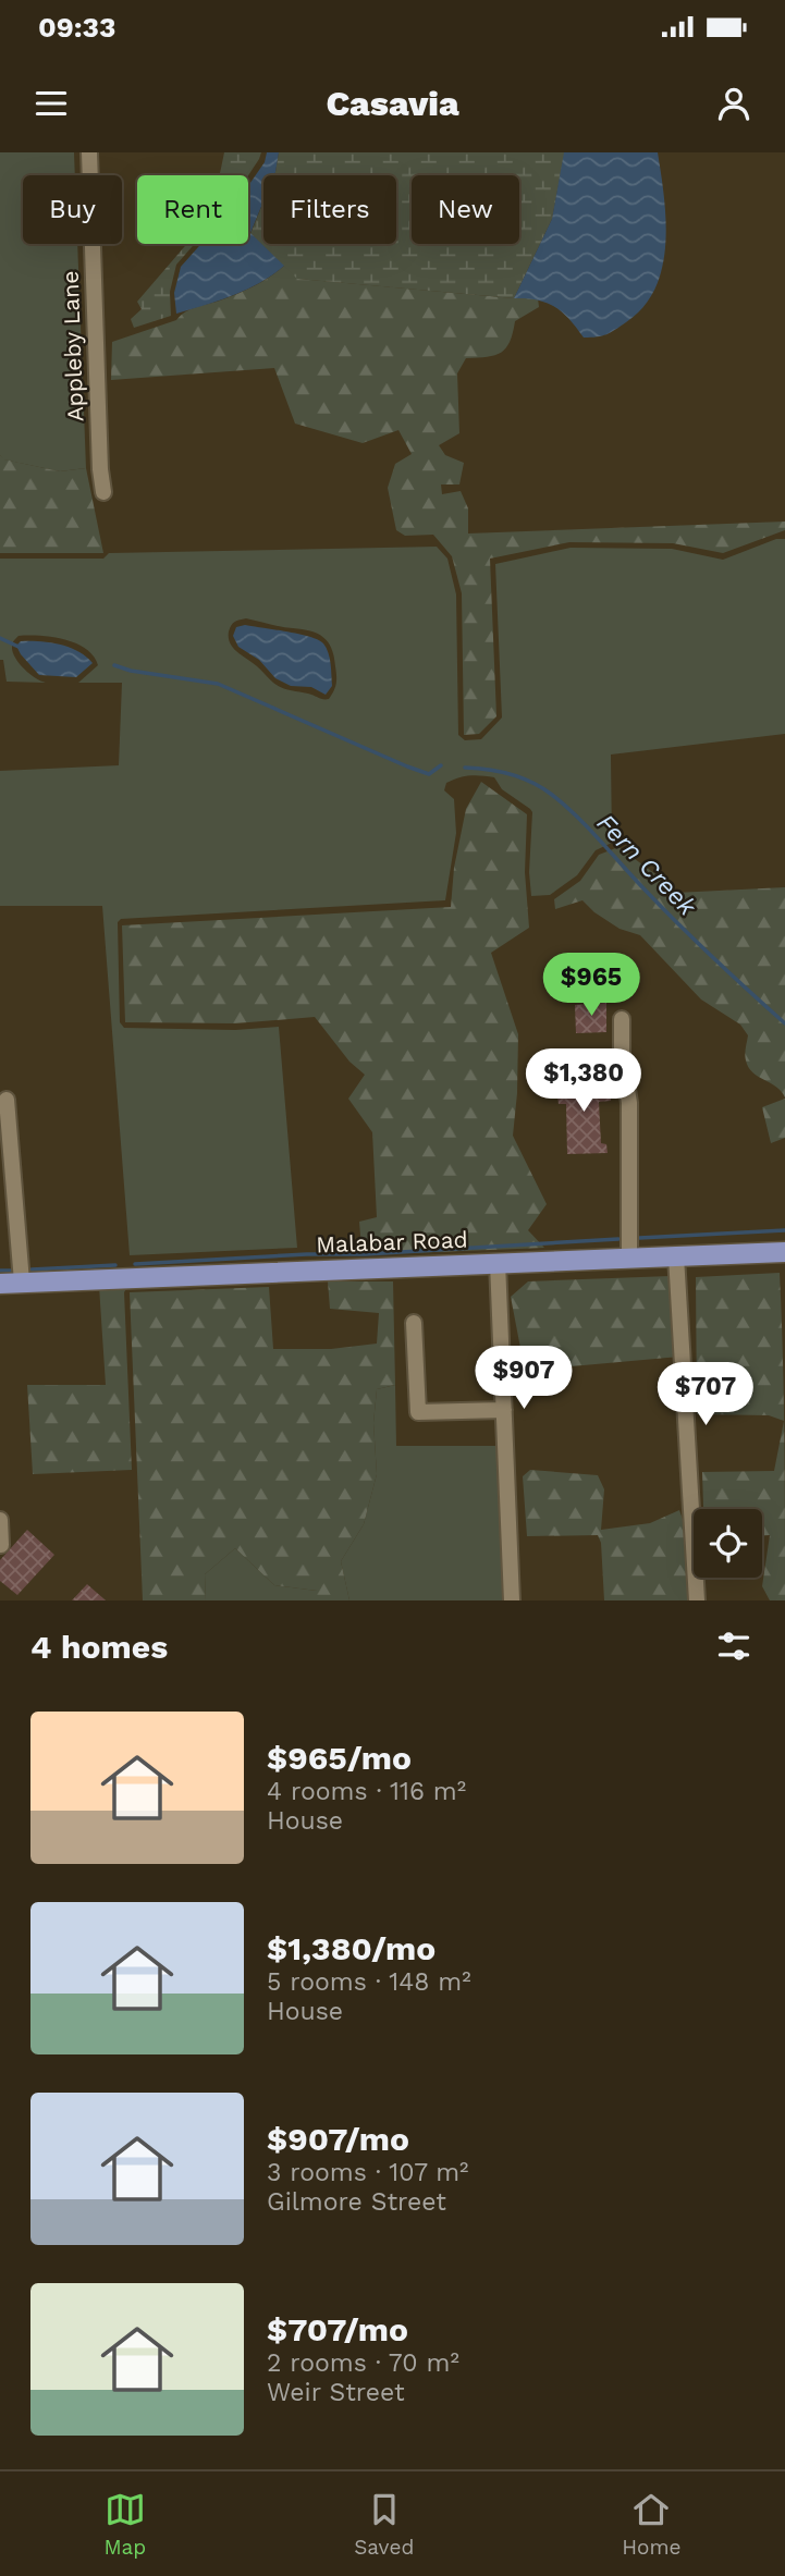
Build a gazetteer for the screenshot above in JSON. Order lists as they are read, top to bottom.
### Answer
{
  "streets": {
    "main road": ["Malabar Road"],
    "street": ["Appleby Lane"]
  },
  "water": ["Fern Creek"],
  "page": {
    "status": "09:33",
    "header": "Casavia",
    "chip": [
      "Buy",
      "Rent",
      "Filters",
      "New"
    ],
    "price": [
      "$965",
      "$1,380",
      "$907",
      "$707"
    ],
    "heading": "4 homes",
    "list": [
      {
        "name": "$965/mo",
        "note": "4 rooms · 116 m² · House"
      },
      {
        "name": "$1,380/mo",
        "note": "5 rooms · 148 m² · House"
      },
      {
        "name": "$907/mo",
        "note": "3 rooms · 107 m² · Gilmore Street"
      },
      {
        "name": "$707/mo",
        "note": "2 rooms · 70 m² · Weir Street"
      }
    ],
    "tabs": ["Map", "Saved", "Home"]
  }
}
